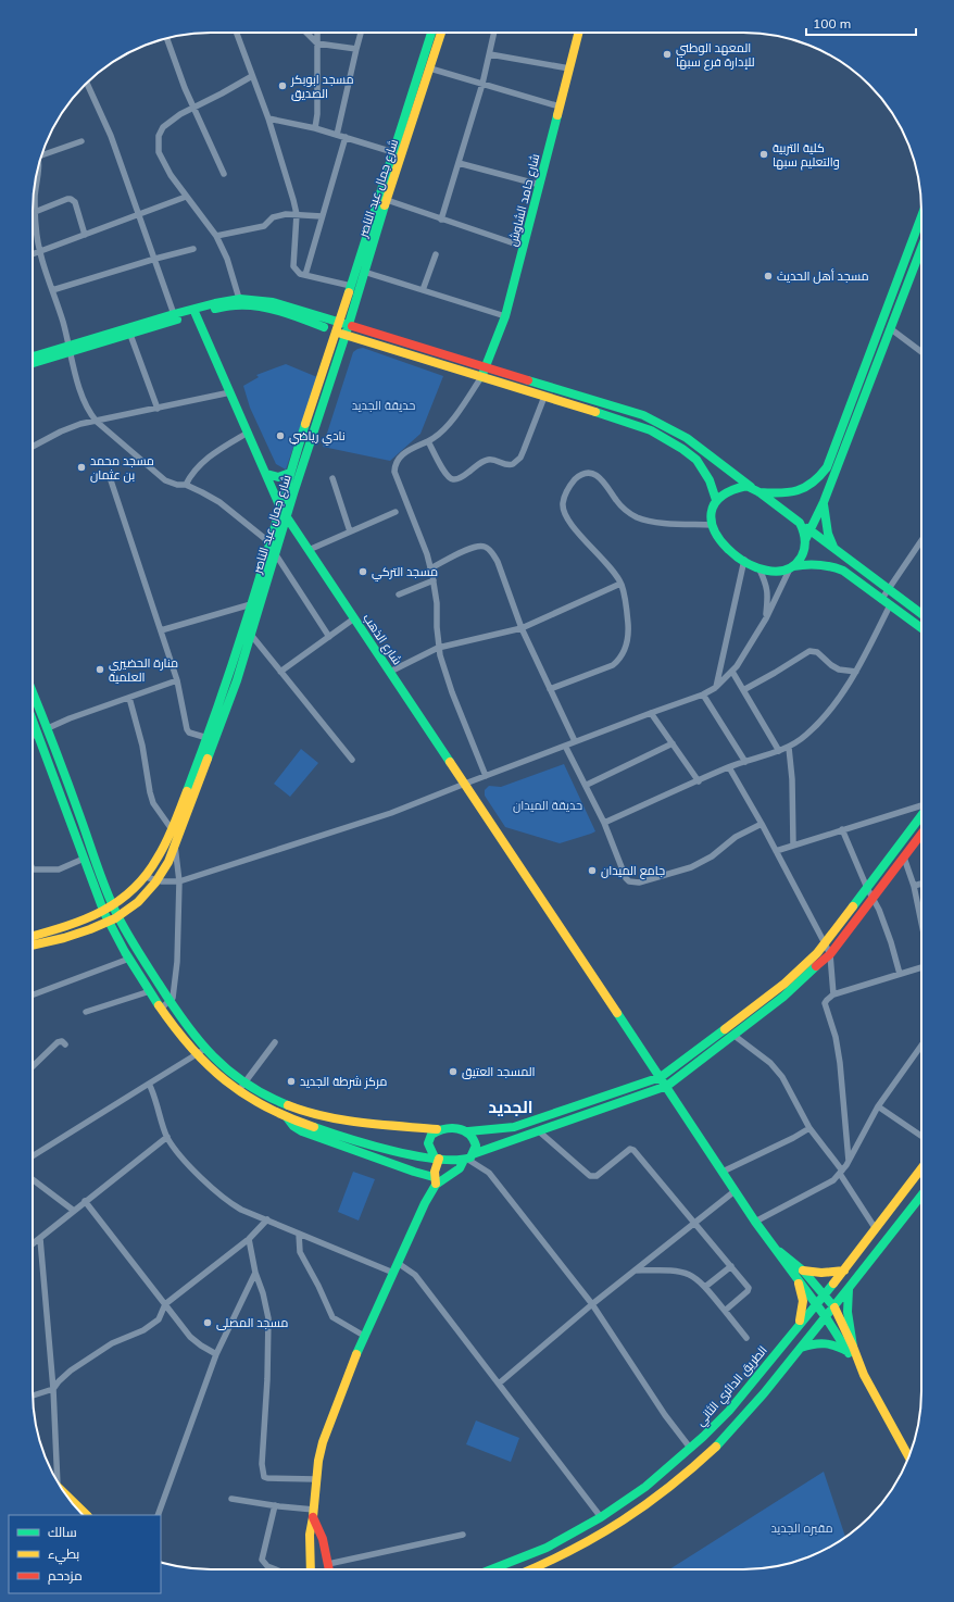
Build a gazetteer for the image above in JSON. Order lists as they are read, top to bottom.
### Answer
{
  "streets": {
    "main road": [
      "شارع جمال عبد الناصر",
      "شارع حامد الشاوش",
      "شارع الذهب",
      "الطريق الدائري الثاني"
    ]
  },
  "crossings": [
    ["شارع جمال عبد الناصر", "شارع الذهب"]
  ],
  "districts": ["الجديد"],
  "parks": ["حديقة الجديد", "حديقة الميدان", "مقبره الجديد"],
  "places": [
    "المعهد الوطني للإدارة فرع سبها",
    "مسجد ابوبكر الصديق",
    "كلية التربية والتعليم سبها",
    "مسجد أهل الحديث",
    "نادي رياضي",
    "مسجد محمد بن عثمان",
    "مسجد التركي",
    "منارة الحضيري العلمية",
    "جامع الميدان",
    "المسجد العتيق",
    "مركز شرطة الجديد",
    "مسجد المصلى"
  ],
  "legend": ["سالك", "بطيء", "مزدحم"],
  "scale_bar": "100 m"
}
